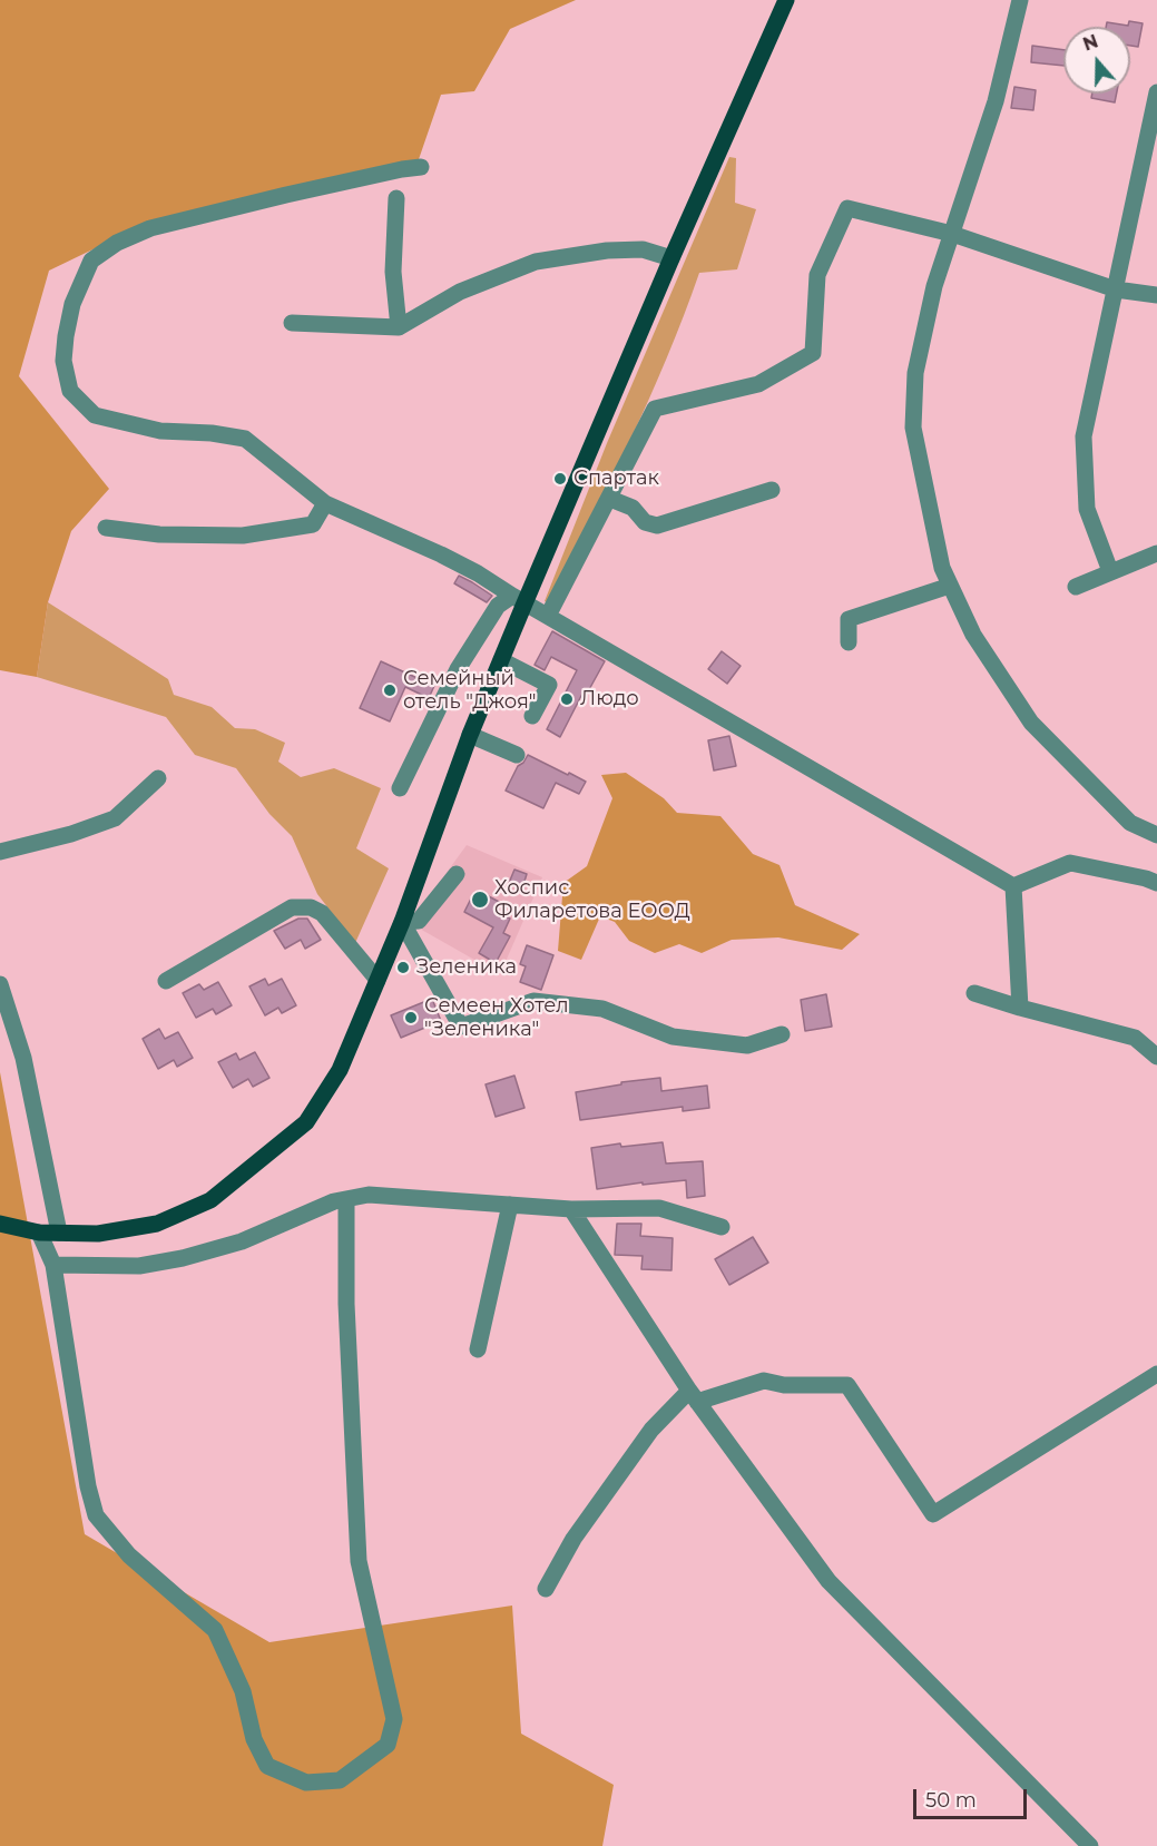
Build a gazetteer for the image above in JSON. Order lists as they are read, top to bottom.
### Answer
{
  "places": [
    "Спартак",
    "Семейный отель \"Джоя\"",
    "Людо",
    "Хоспис Филаретова ЕООД",
    "Зеленика",
    "Семеен Хотел \"Зеленика\""
  ],
  "scale_bar": "50 m",
  "north": "top"
}
